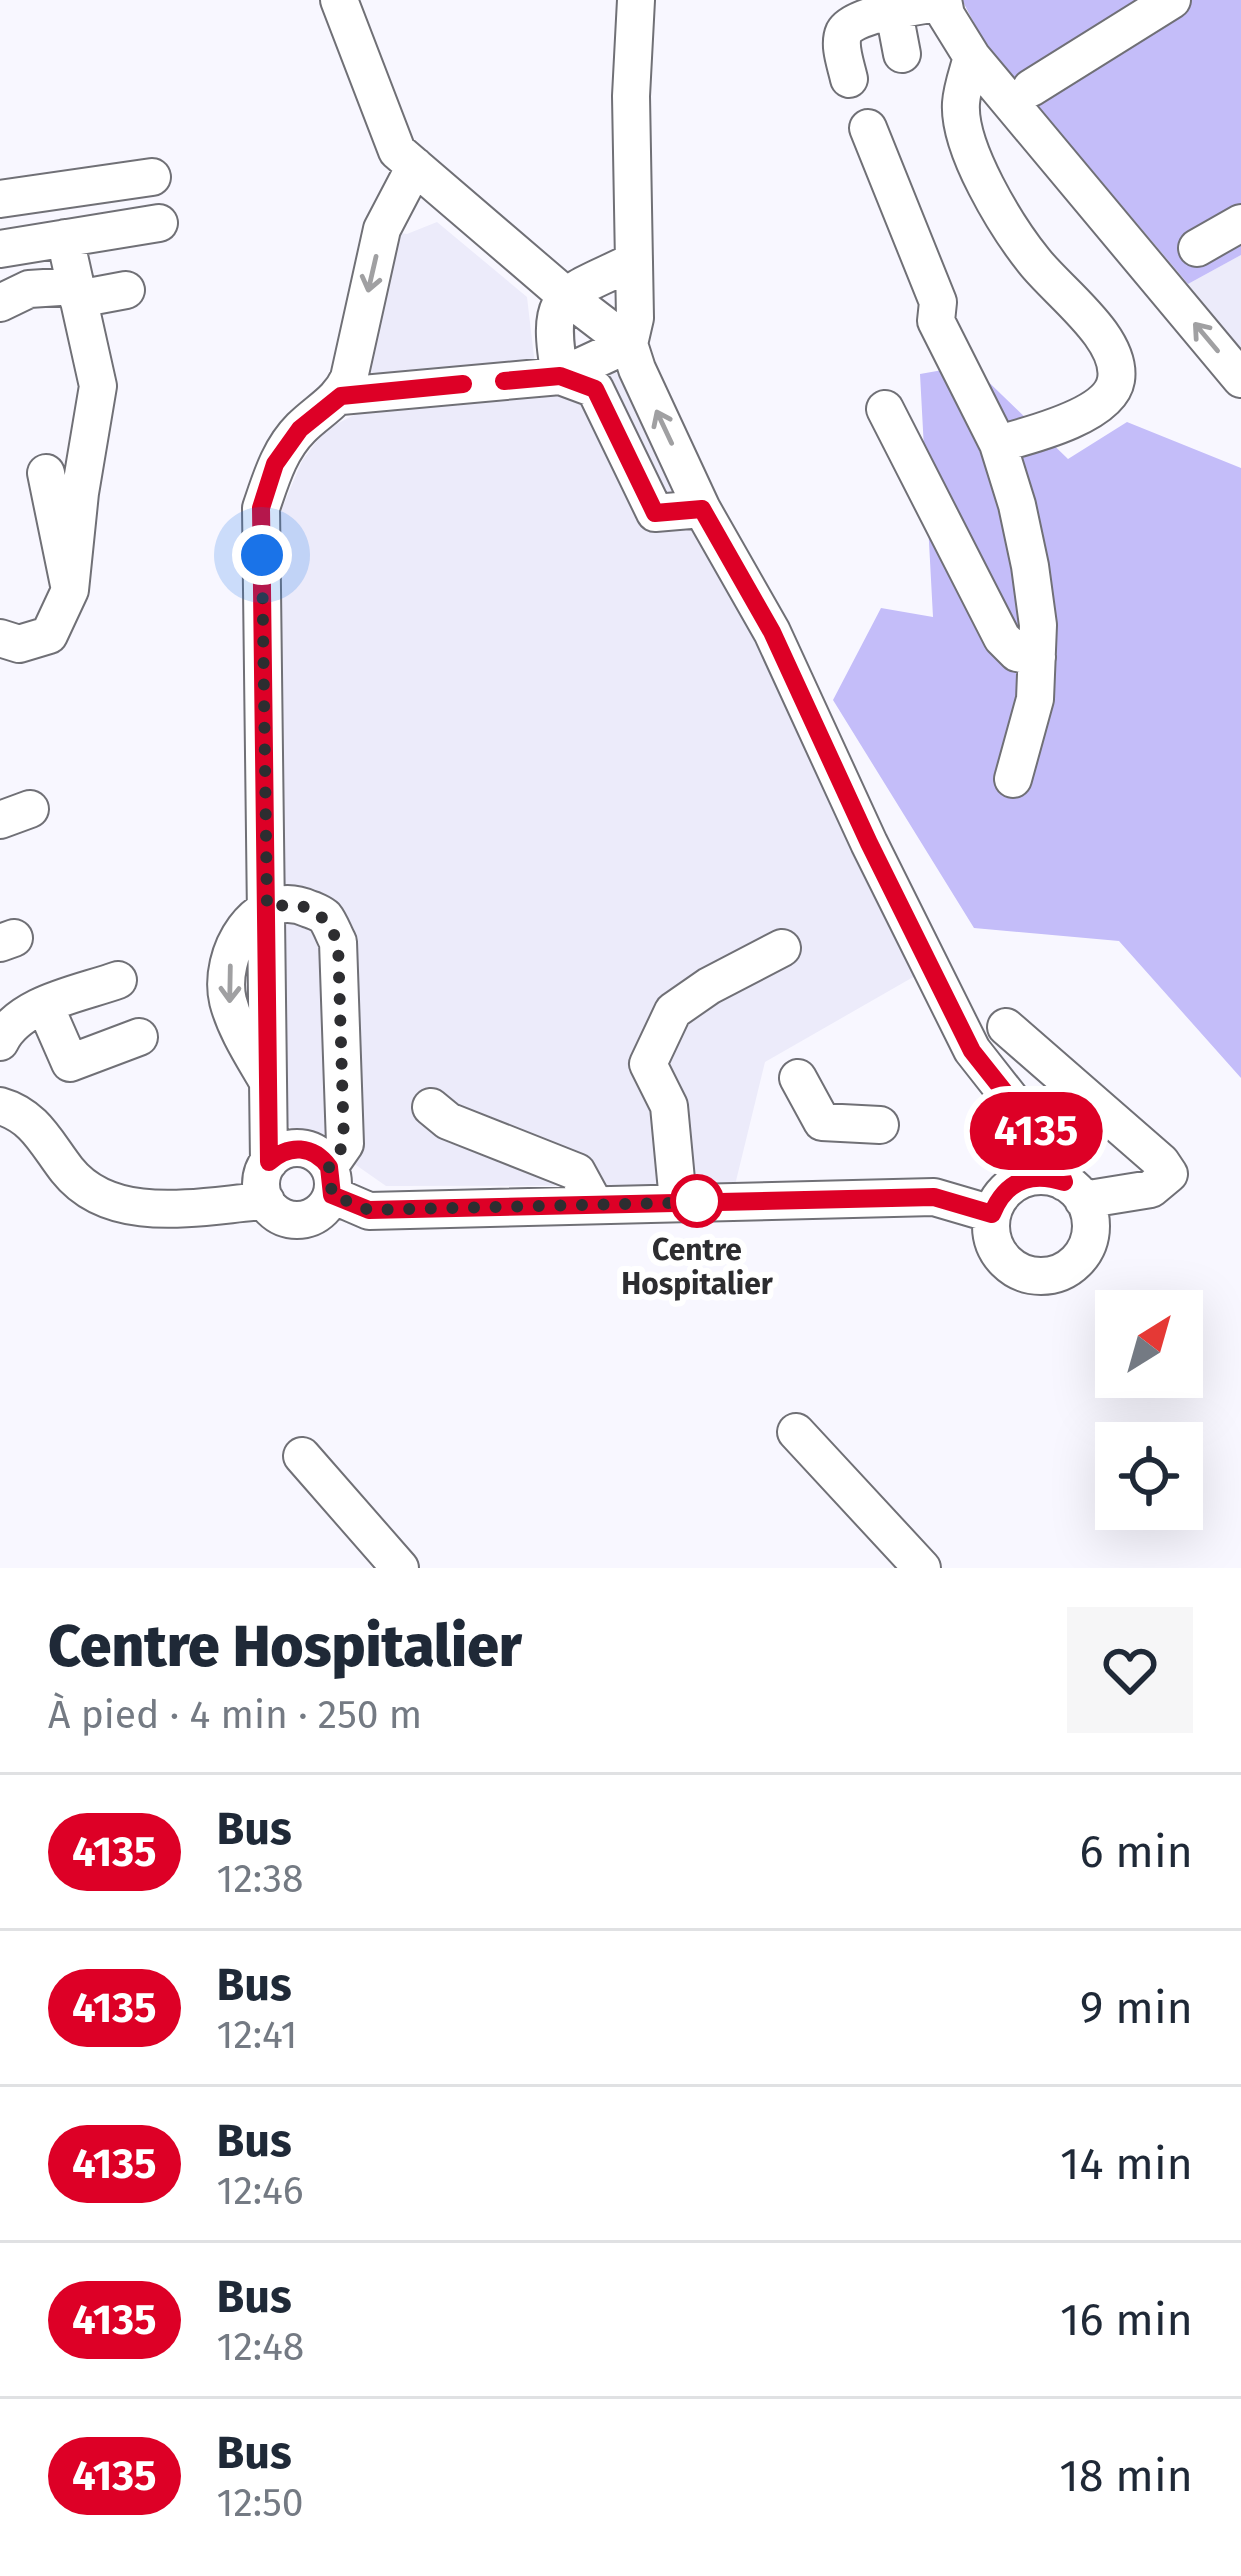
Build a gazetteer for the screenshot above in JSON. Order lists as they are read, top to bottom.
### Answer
{
  "places": ["Centre Hospitalier"],
  "lines": ["bus line 4135"],
  "north": "top right",
  "page": {
    "on_map": "4135",
    "heading": ["Centre Hospitalier", "À pied · 4 min · 250 m"],
    "list": [
      {
        "mark": "4135",
        "name": "Bus",
        "note": "12:38",
        "value": "6 min"
      },
      {
        "mark": "4135",
        "name": "Bus",
        "note": "12:41",
        "value": "9 min"
      },
      {
        "mark": "4135",
        "name": "Bus",
        "note": "12:46",
        "value": "14 min"
      },
      {
        "mark": "4135",
        "name": "Bus",
        "note": "12:48",
        "value": "16 min"
      },
      {
        "mark": "4135",
        "name": "Bus",
        "note": "12:50",
        "value": "18 min"
      }
    ]
  }
}
